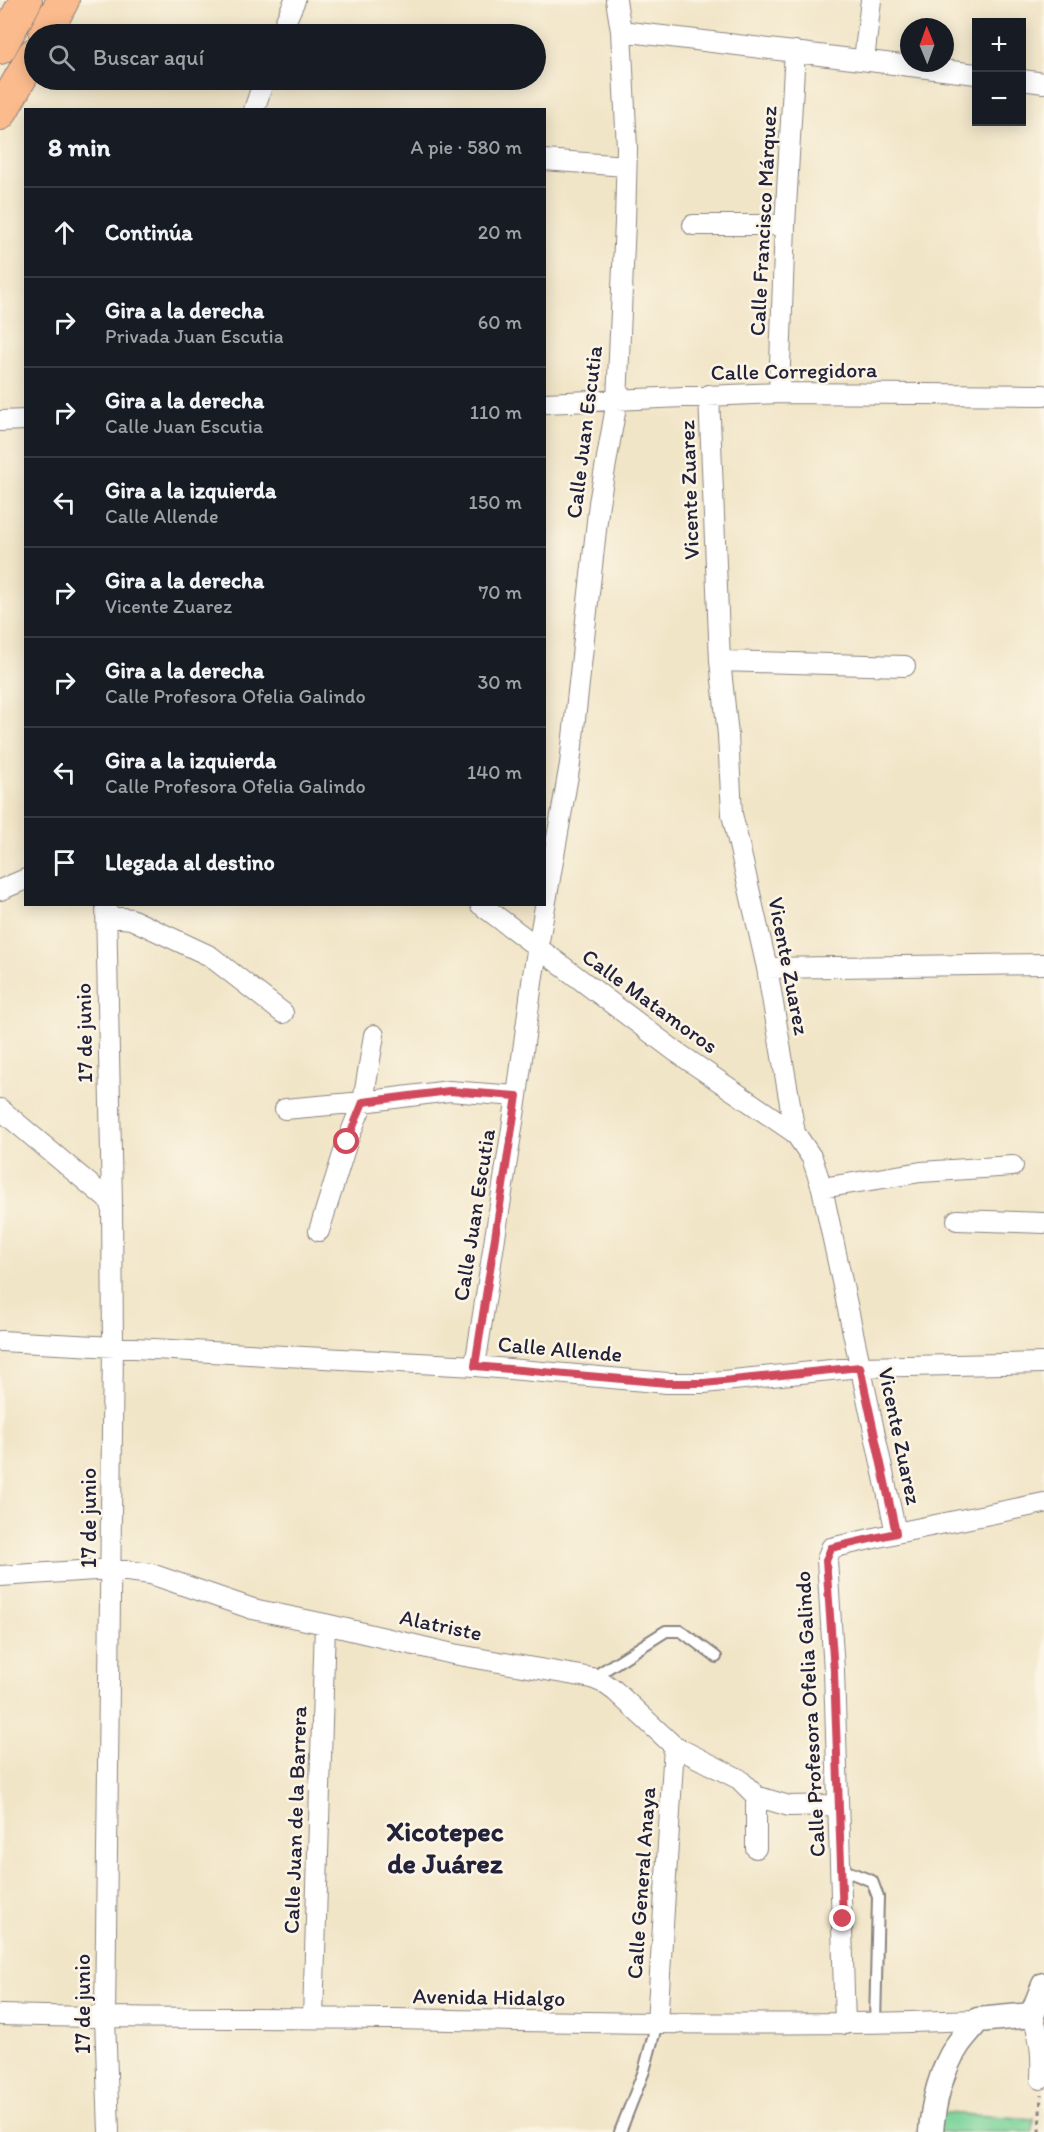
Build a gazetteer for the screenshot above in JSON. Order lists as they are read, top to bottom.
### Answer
{
  "streets": {
    "street": [
      "Calle Francisco Márquez",
      "Calle Corregidora",
      "Calle Juan Escutia",
      "Vicente Zuarez",
      "Calle Matamoros",
      "17 de junio",
      "Calle Allende",
      "Alatriste",
      "Calle Profesora Ofelia Galindo",
      "Calle Juan de la Barrera",
      "Calle General Anaya",
      "Avenida Hidalgo"
    ]
  },
  "crossings": [
    ["Calle Francisco Márquez", "Calle Corregidora"],
    ["Calle Corregidora", "Calle Juan Escutia"],
    ["Calle Corregidora", "Vicente Zuarez"],
    ["Calle Juan Escutia", "Calle Matamoros"],
    ["Calle Juan Escutia", "Calle Allende"],
    ["Vicente Zuarez", "Calle Matamoros"],
    ["Vicente Zuarez", "Calle Allende"],
    ["Vicente Zuarez", "Calle Profesora Ofelia Galindo"],
    ["17 de junio", "Calle Allende"],
    ["17 de junio", "Alatriste"],
    ["17 de junio", "Avenida Hidalgo"],
    ["Alatriste", "Calle Profesora Ofelia Galindo"],
    ["Alatriste", "Calle Juan de la Barrera"],
    ["Alatriste", "Calle General Anaya"],
    ["Calle Profesora Ofelia Galindo", "Avenida Hidalgo"],
    ["Calle Juan de la Barrera", "Avenida Hidalgo"],
    ["Calle General Anaya", "Avenida Hidalgo"]
  ],
  "districts": ["Xicotepec de Juárez"],
  "north": "top",
  "page": {
    "map_buttons": ["+", "−"],
    "search": "Buscar aquí",
    "heading": ["8 min", "A pie · 580 m"],
    "list": [
      ["Continúa", "20 m"],
      ["Gira a la derecha", "Privada Juan Escutia", "60 m"],
      ["Gira a la derecha", "Calle Juan Escutia", "110 m"],
      ["Gira a la izquierda", "Calle Allende", "150 m"],
      ["Gira a la derecha", "Vicente Zuarez", "70 m"],
      ["Gira a la derecha", "Calle Profesora Ofelia Galindo", "30 m"],
      ["Gira a la izquierda", "Calle Profesora Ofelia Galindo", "140 m"],
      "Llegada al destino"
    ]
  }
}
